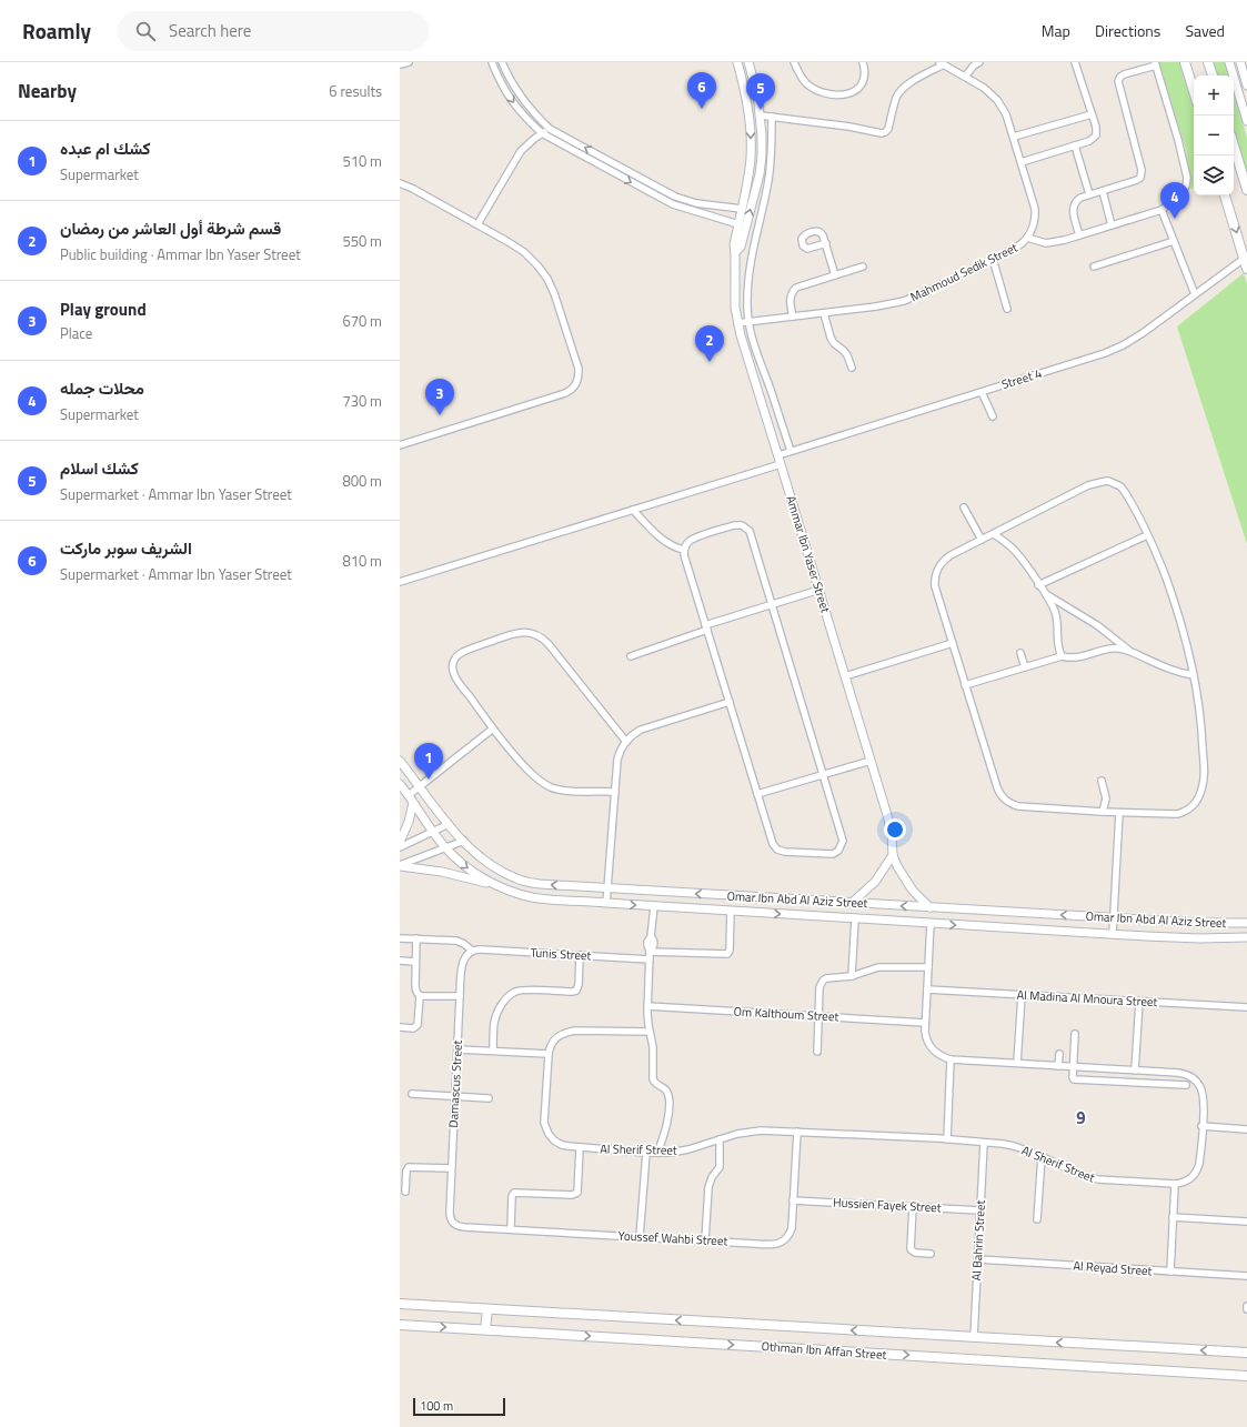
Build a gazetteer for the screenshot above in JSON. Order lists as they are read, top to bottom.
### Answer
{
  "streets": {
    "main road": ["Othman Ibn Affan Street"],
    "street": [
      "Mahmoud Sedik Street",
      "Street 4",
      "Ammar Ibn Yaser Street",
      "Omar Ibn Abd Al Aziz Street",
      "Tunis Street",
      "Al Madina Al Mnoura Street",
      "Om Kalthoum Street",
      "Damascus Street",
      "Al Sherif Street",
      "Hussien Fayek Street",
      "Youssef Wahbi Street",
      "Al Bahrin Street",
      "Al Reyad Street"
    ]
  },
  "crossings": [
    ["Mahmoud Sedik Street", "Ammar Ibn Yaser Street"],
    ["Street 4", "Ammar Ibn Yaser Street"],
    ["Ammar Ibn Yaser Street", "Omar Ibn Abd Al Aziz Street"],
    ["Tunis Street", "Damascus Street"],
    ["Damascus Street", "Youssef Wahbi Street"],
    ["Al Sherif Street", "Youssef Wahbi Street"],
    ["Al Sherif Street", "Al Bahrin Street"],
    ["Hussien Fayek Street", "Youssef Wahbi Street"],
    ["Hussien Fayek Street", "Al Bahrin Street"],
    ["Al Bahrin Street", "Al Reyad Street"],
    ["Al Bahrin Street", "Othman Ibn Affan Street"]
  ],
  "districts": ["9"],
  "scale_bar": "100 m",
  "page": {
    "header": "Roamly",
    "search": "Search here",
    "nav": ["Map", "Directions", "Saved"],
    "heading": ["Nearby", "6 results"],
    "pins": [
      "6",
      "5",
      "4",
      "2",
      "3",
      "1"
    ],
    "map_buttons": ["+", "−"],
    "list": [
      {
        "mark": "1",
        "name": "كشك ام عبده",
        "note": "Supermarket",
        "value": "510 m"
      },
      {
        "mark": "2",
        "name": "قسم شرطة أول العاشر من رمضان",
        "note": "Public building · Ammar Ibn Yaser Street",
        "value": "550 m"
      },
      {
        "mark": "3",
        "name": "Play ground",
        "note": "Place",
        "value": "670 m"
      },
      {
        "mark": "4",
        "name": "محلات جمله",
        "note": "Supermarket",
        "value": "730 m"
      },
      {
        "mark": "5",
        "name": "كشك اسلام",
        "note": "Supermarket · Ammar Ibn Yaser Street",
        "value": "800 m"
      },
      {
        "mark": "6",
        "name": "الشريف سوبر ماركت",
        "note": "Supermarket · Ammar Ibn Yaser Street",
        "value": "810 m"
      }
    ],
    "scale": "100 m"
  }
}
